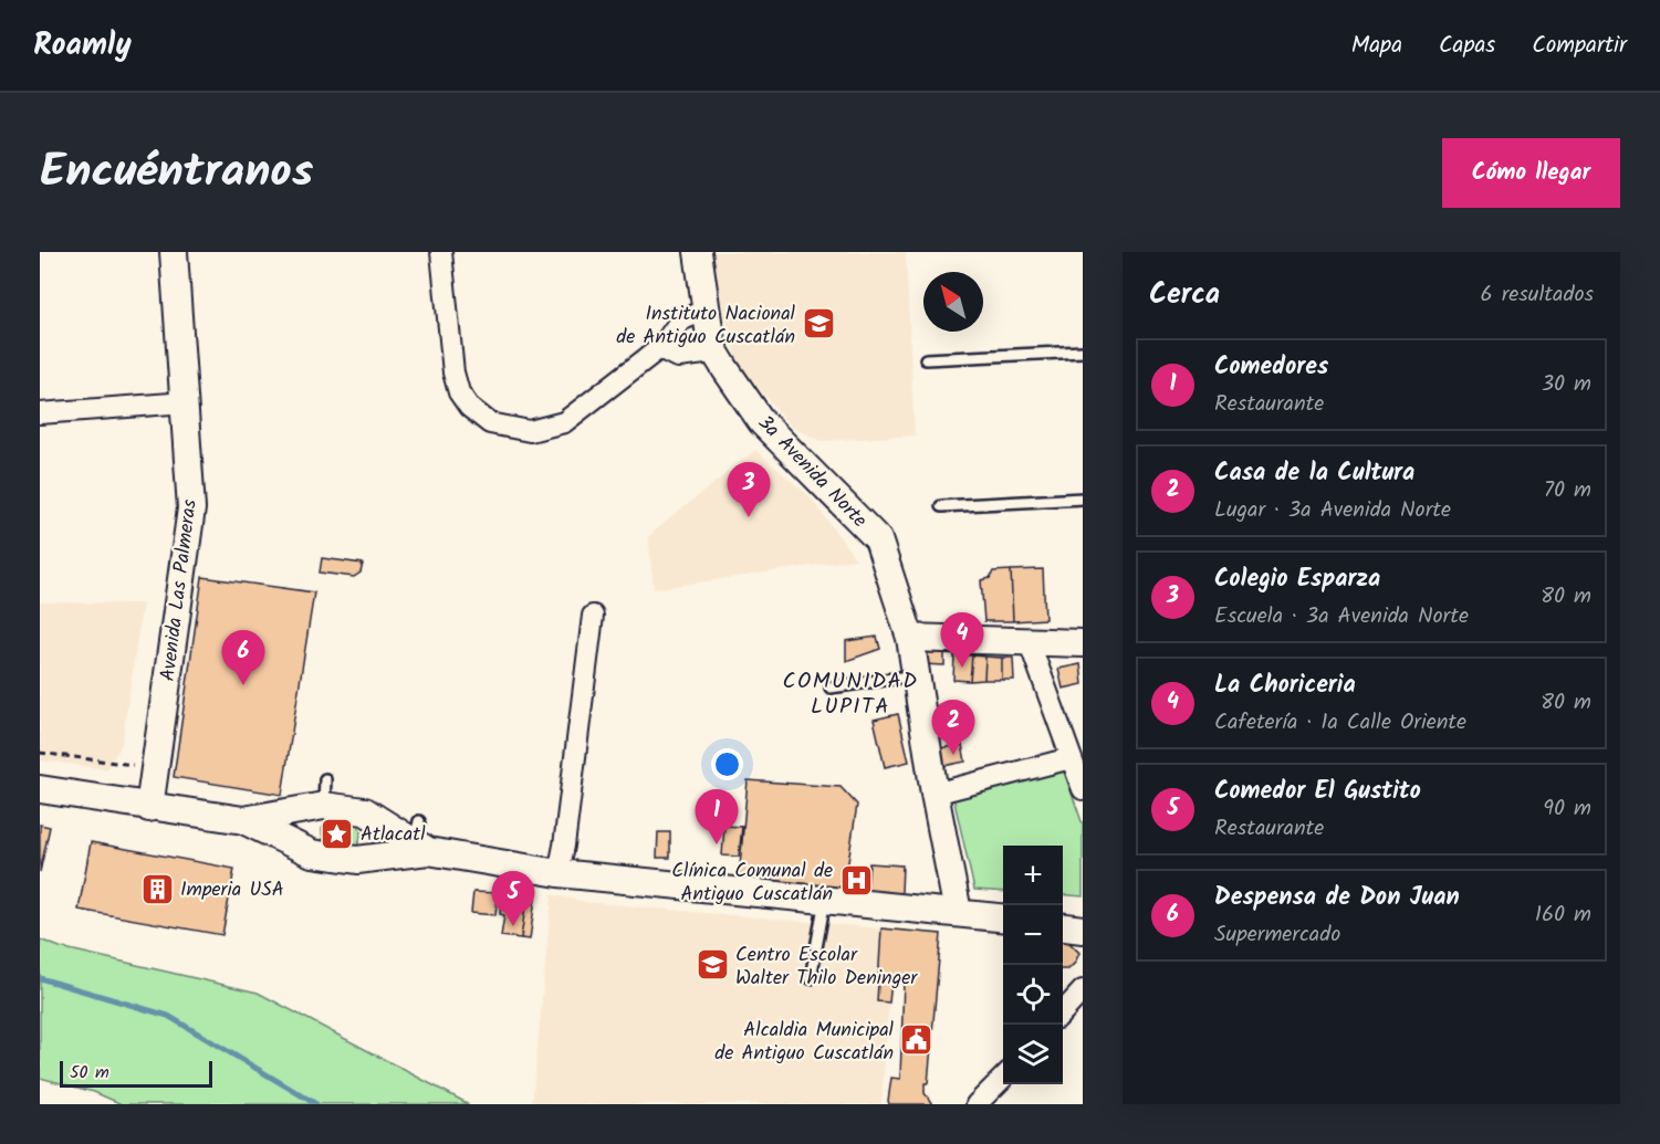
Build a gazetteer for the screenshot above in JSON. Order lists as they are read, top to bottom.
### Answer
{
  "streets": {
    "main road": ["3a Avenida Norte", "Avenida Las Palmeras"]
  },
  "districts": ["COMUNIDAD LUPITA"],
  "places": {
    "school or university": ["Instituto Nacional de Antiguo Cuscatlán", "Centro Escolar Walter Thilo Deninger"],
    "place": ["Atlacatl"],
    "hospital": ["Clínica Comunal de Antiguo Cuscatlán"],
    "building": ["Imperia USA"],
    "public building": ["Alcaldia Municipal de Antiguo Cuscatlán"]
  },
  "scale_bar": "50 m",
  "north": "top left",
  "page": {
    "header": "Roamly",
    "nav": ["Mapa", "Capas", "Compartir"],
    "title": "Encuéntranos",
    "buttons": "Cómo llegar",
    "heading": ["Cerca", "6 resultados"],
    "list": [
      {
        "mark": "1",
        "name": "Comedores",
        "note": "Restaurante",
        "value": "30 m"
      },
      {
        "mark": "2",
        "name": "Casa de la Cultura",
        "note": "Lugar · 3a Avenida Norte",
        "value": "70 m"
      },
      {
        "mark": "3",
        "name": "Colegio Esparza",
        "note": "Escuela · 3a Avenida Norte",
        "value": "80 m"
      },
      {
        "mark": "4",
        "name": "La Choriceria",
        "note": "Cafetería · 1a Calle Oriente",
        "value": "80 m"
      },
      {
        "mark": "5",
        "name": "Comedor El Gustito",
        "note": "Restaurante",
        "value": "90 m"
      },
      {
        "mark": "6",
        "name": "Despensa de Don Juan",
        "note": "Supermercado",
        "value": "160 m"
      }
    ],
    "pins": [
      "3",
      "4",
      "6",
      "2",
      "1",
      "5"
    ],
    "map_buttons": ["+", "−"],
    "scale": "50 m"
  }
}
